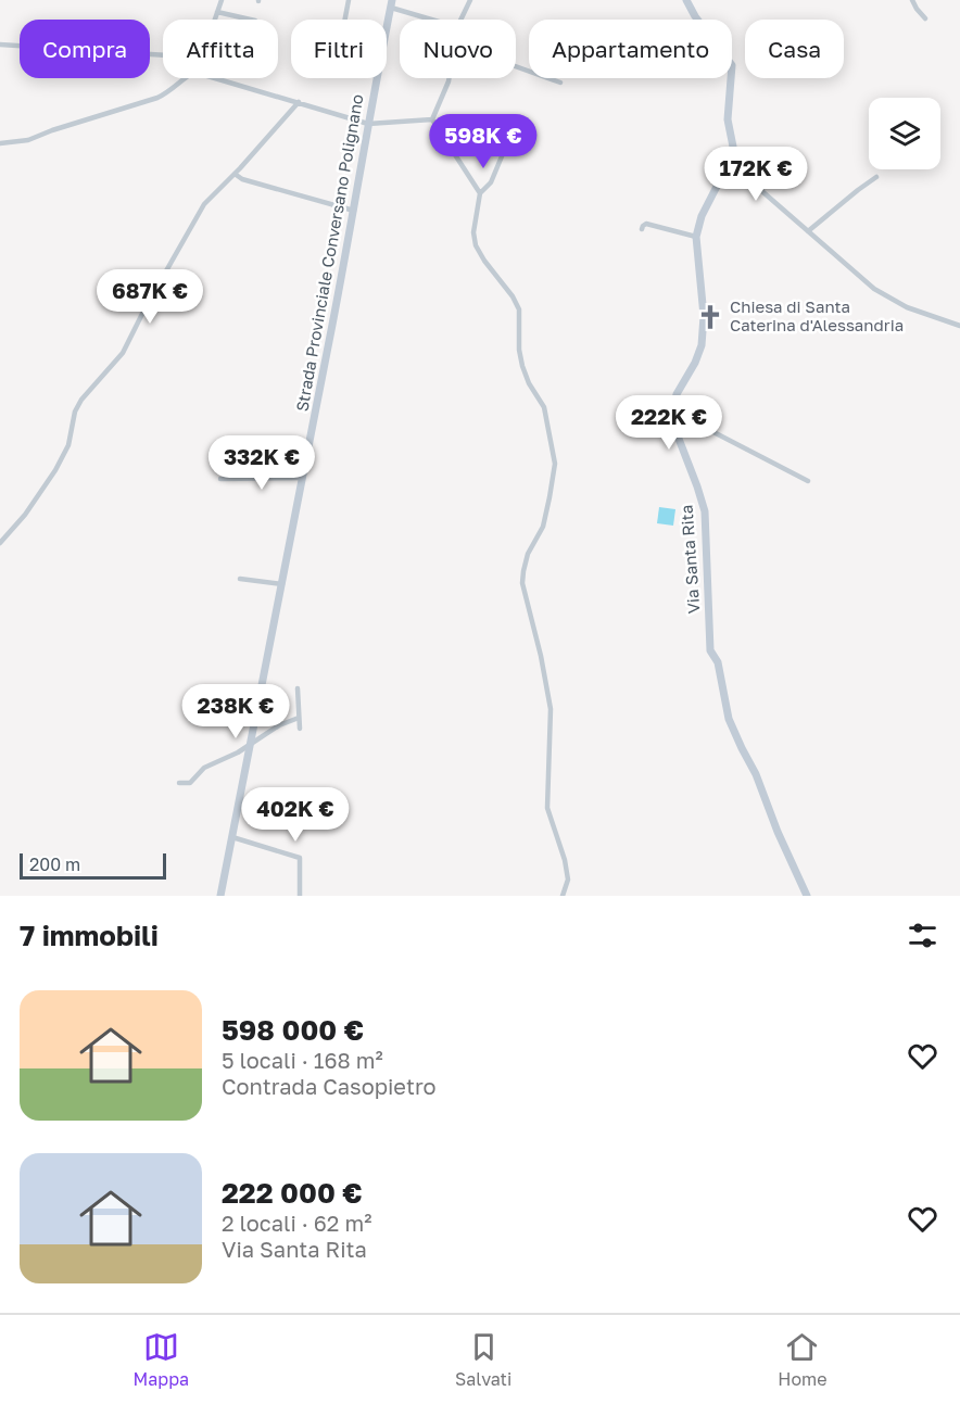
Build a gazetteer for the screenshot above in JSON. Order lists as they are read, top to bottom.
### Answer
{
  "streets": {
    "street": ["Strada Provinciale Conversano Polignano", "Via Santa Rita"]
  },
  "places": {
    "church": ["Chiesa di Santa Caterina d'Alessandria"]
  },
  "scale_bar": "200 m",
  "page": {
    "chip": [
      "Compra",
      "Affitta",
      "Filtri",
      "Nuovo",
      "Appartamento",
      "Casa"
    ],
    "price": [
      "598K €",
      "172K €",
      "687K €",
      "222K €",
      "332K €",
      "238K €",
      "402K €"
    ],
    "scale": "200 m",
    "heading": "7 immobili",
    "list": [
      {
        "name": "598 000 €",
        "note": "5 locali · 168 m² · Contrada Casopietro"
      },
      {
        "name": "222 000 €",
        "note": "2 locali · 62 m² · Via Santa Rita"
      }
    ],
    "tabs": ["Mappa", "Salvati", "Home"]
  }
}
